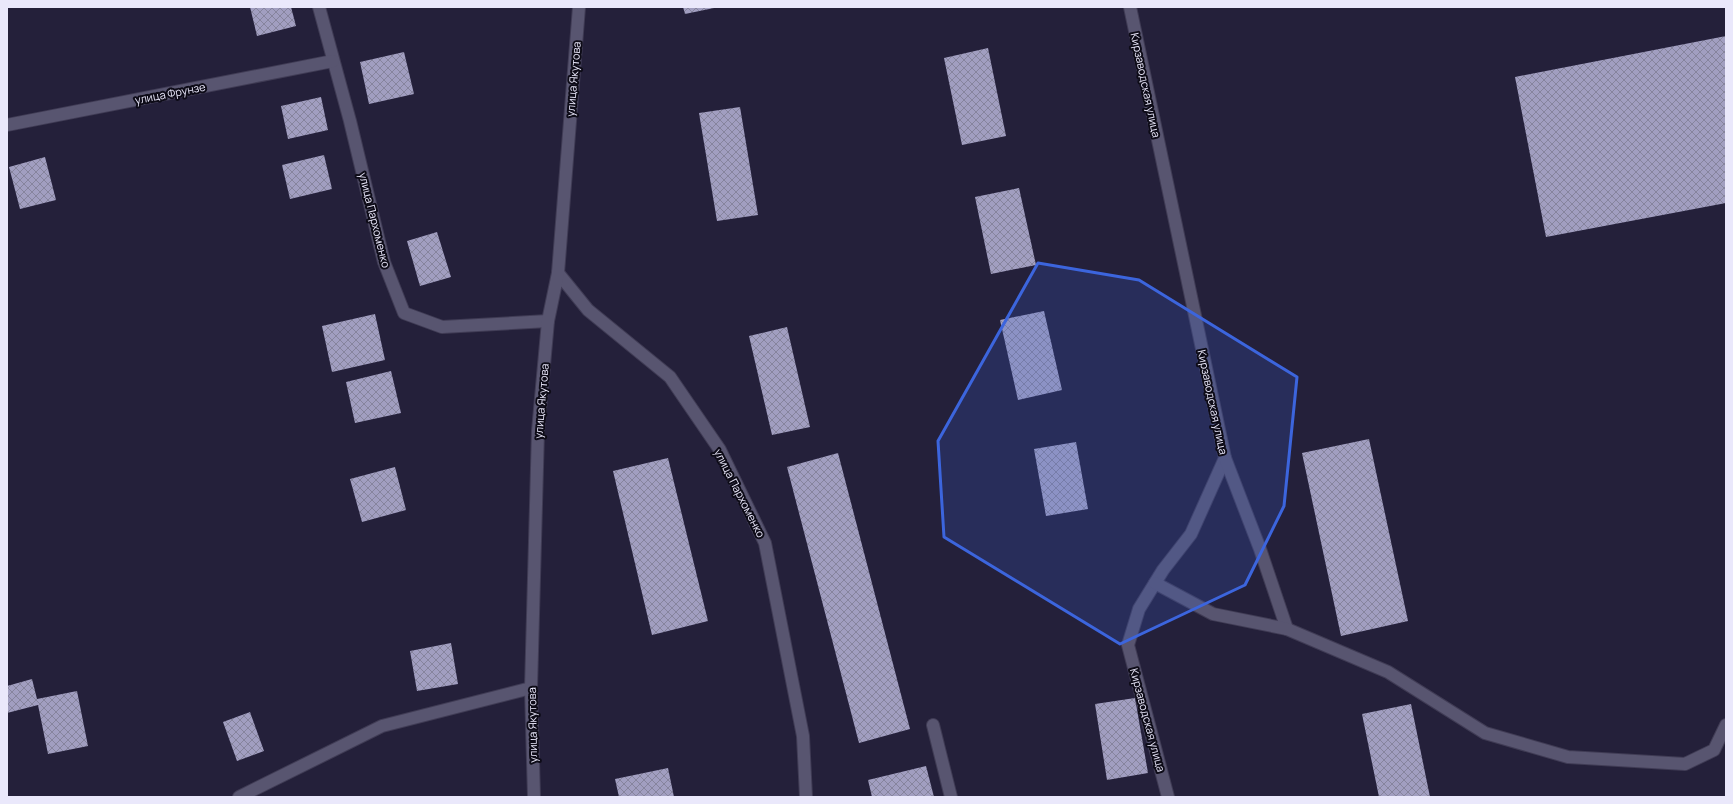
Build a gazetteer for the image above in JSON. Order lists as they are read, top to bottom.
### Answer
{
  "streets": {
    "street": [
      "улица Якутова",
      "Кирзаводская улица",
      "улица Фрунзе",
      "улица Пархоменко"
    ]
  },
  "crossings": [
    ["улица Якутова", "улица Пархоменко"],
    ["улица Фрунзе", "улица Пархоменко"]
  ]
}
